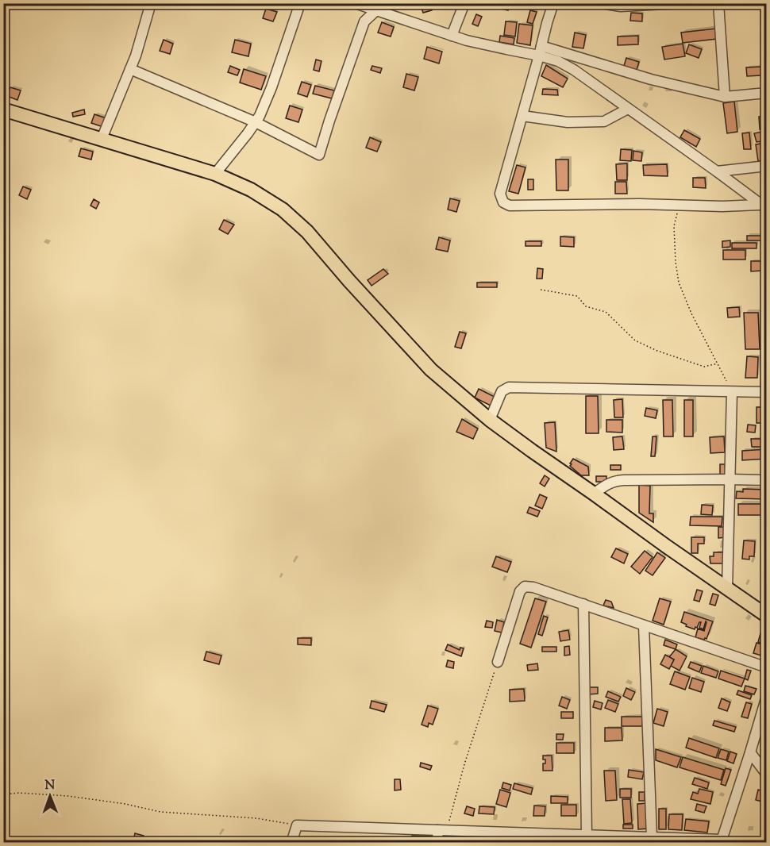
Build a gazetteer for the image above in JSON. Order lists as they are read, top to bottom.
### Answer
{
  "north": "top"
}
